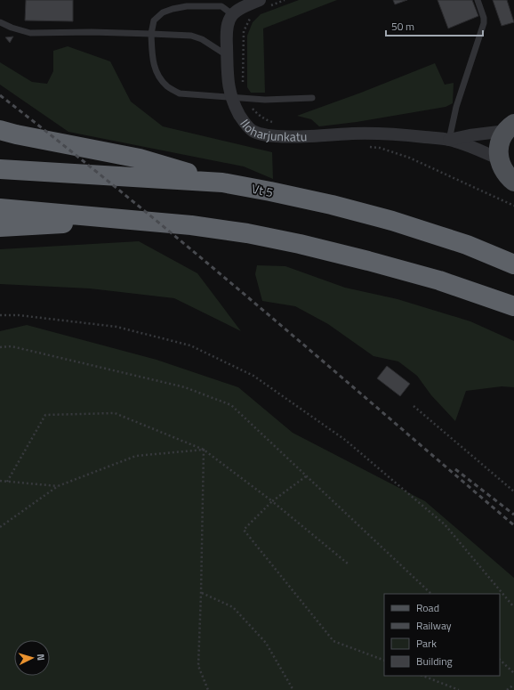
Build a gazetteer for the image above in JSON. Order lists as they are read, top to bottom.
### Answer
{
  "streets": {
    "highway": ["Vt 5"],
    "street": ["Iloharjunkatu"]
  },
  "legend": [
    "Road",
    "Railway",
    "Park",
    "Building"
  ],
  "scale_bar": "50 m",
  "north": "right"
}
